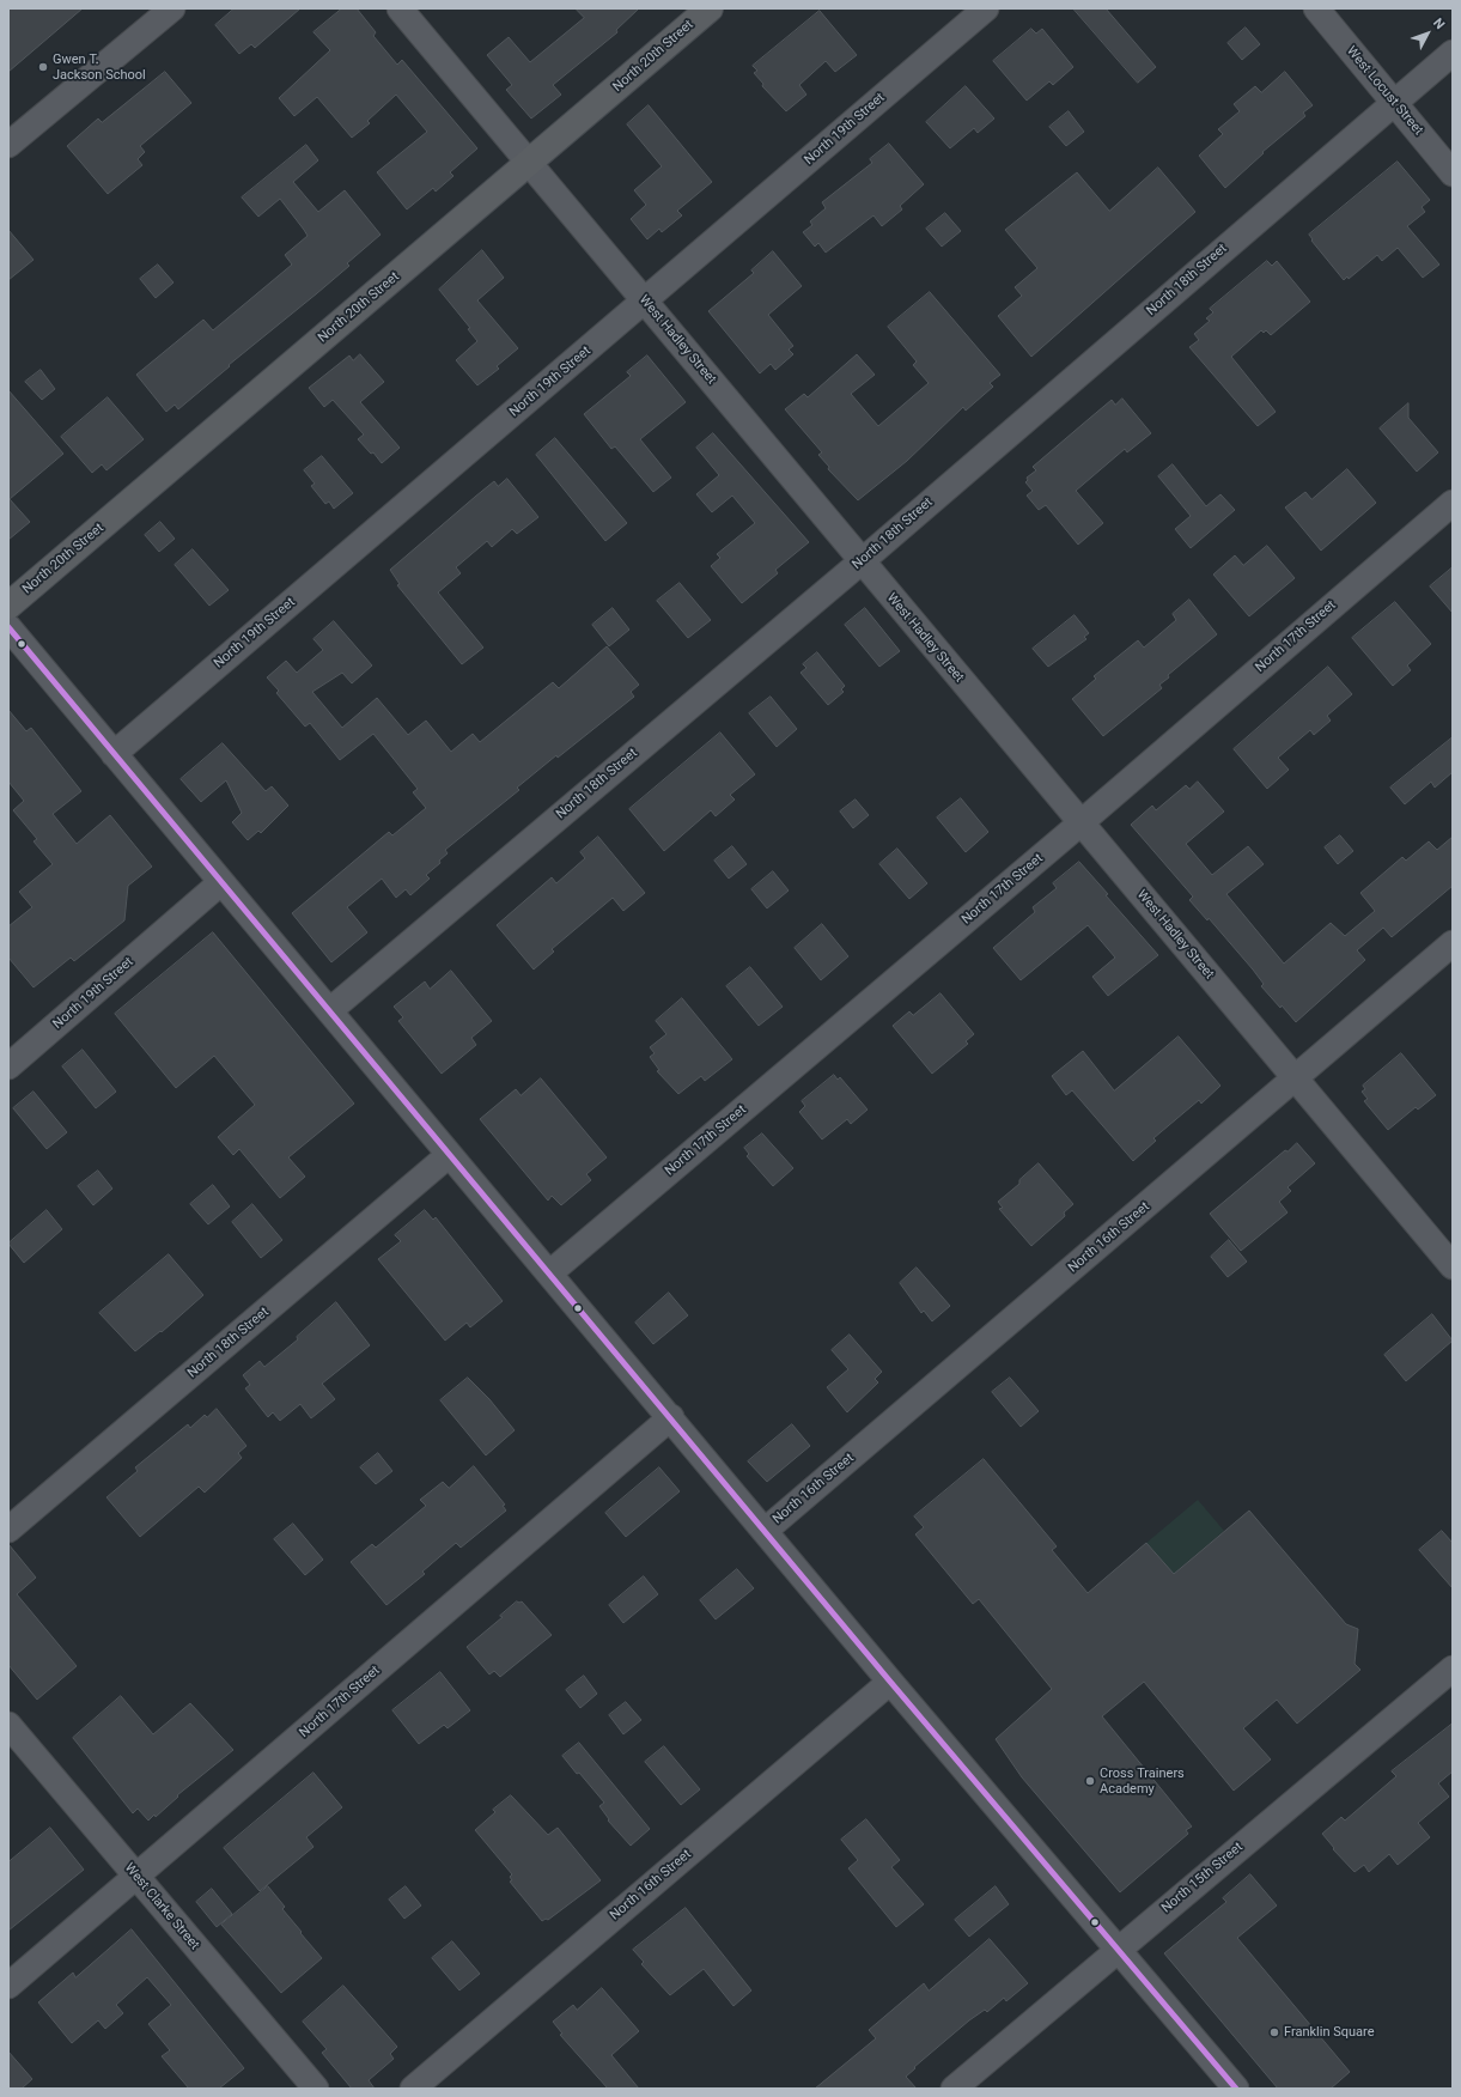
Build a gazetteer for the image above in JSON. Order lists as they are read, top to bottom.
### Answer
{
  "streets": {
    "main road": ["North 20th Street"],
    "street": [
      "West Locust Street",
      "North 19th Street",
      "North 18th Street",
      "West Hadley Street",
      "North 17th Street",
      "North 16th Street",
      "North 15th Street",
      "West Clarke Street"
    ]
  },
  "crossings": [
    ["North 20th Street", "West Hadley Street"],
    ["West Locust Street", "North 18th Street"],
    ["North 19th Street", "West Hadley Street"],
    ["North 18th Street", "West Hadley Street"],
    ["West Hadley Street", "North 17th Street"],
    ["West Hadley Street", "North 16th Street"],
    ["North 17th Street", "West Clarke Street"]
  ],
  "places": ["Gwen T. Jackson School", "Cross Trainers Academy", "Franklin Square"],
  "north": "top right"
}
